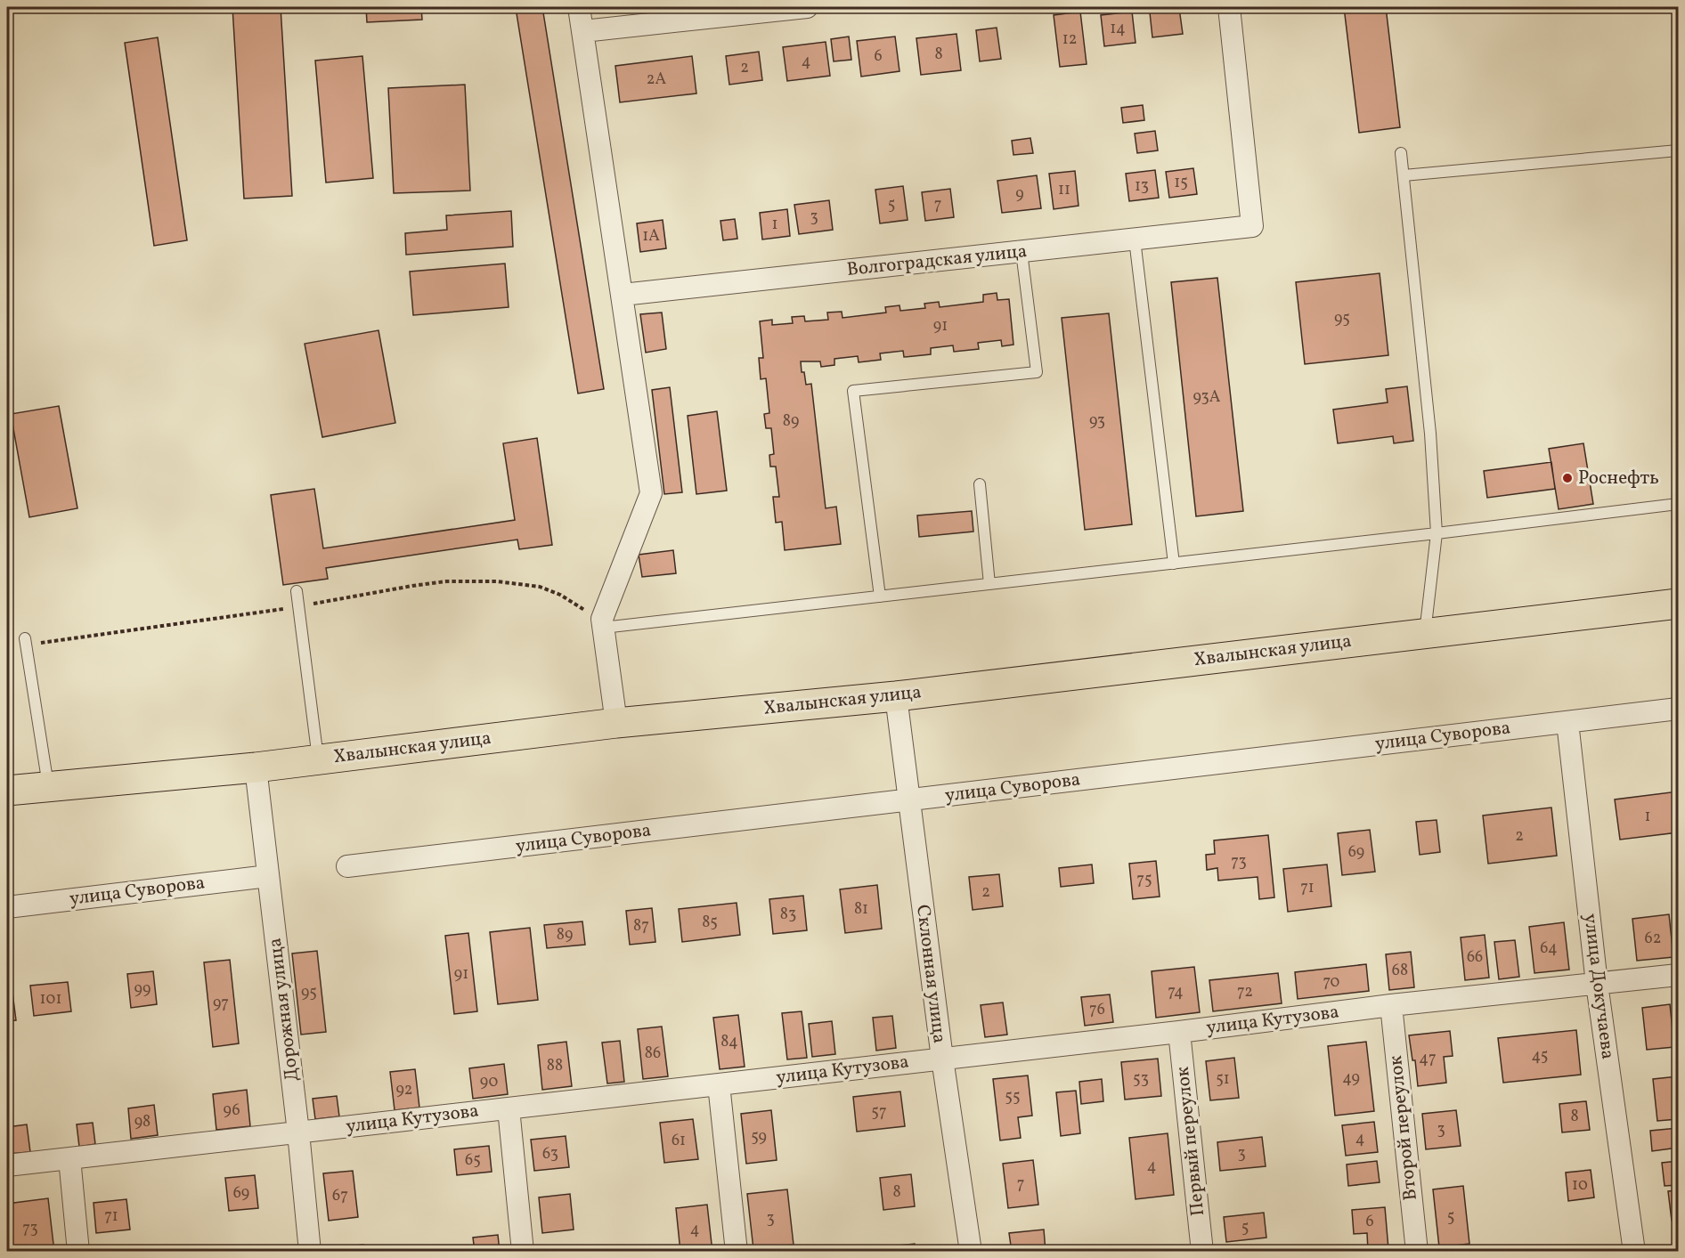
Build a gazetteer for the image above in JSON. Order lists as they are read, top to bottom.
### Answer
{
  "streets": {
    "main road": ["Хвалынская улица"],
    "street": [
      "Волгоградская улица",
      "улица Суворова",
      "Склонная улица",
      "улица Докучаева",
      "Дорожная улица",
      "улица Кутузова",
      "Второй переулок",
      "Первый переулок"
    ]
  },
  "crossings": [
    ["Хвалынская улица", "Склонная улица"],
    ["Хвалынская улица", "Дорожная улица"],
    ["улица Суворова", "Склонная улица"],
    ["улица Суворова", "улица Докучаева"],
    ["улица Суворова", "Дорожная улица"],
    ["Склонная улица", "улица Кутузова"],
    ["улица Докучаева", "улица Кутузова"],
    ["Дорожная улица", "улица Кутузова"],
    ["улица Кутузова", "Второй переулок"],
    ["улица Кутузова", "Первый переулок"]
  ],
  "places": ["Роснефть"],
  "house_numbers": [
    "14",
    "12",
    "8",
    "6",
    "4",
    "2",
    "2А",
    "15",
    "13",
    "11",
    "9",
    "5",
    "7",
    "3",
    "1",
    "1А",
    "95",
    "91",
    "93А",
    "89",
    "93",
    "1",
    "2",
    "69",
    "73",
    "75",
    "71",
    "2",
    "81",
    "83",
    "85",
    "87",
    "89",
    "62",
    "64",
    "66",
    "68",
    "91",
    "70",
    "99",
    "74",
    "72",
    "95",
    "101",
    "97",
    "76",
    "84",
    "86",
    "45",
    "47",
    "88",
    "49",
    "53",
    "51",
    "90",
    "92",
    "55",
    "96",
    "57",
    "8",
    "98",
    "3",
    "59",
    "4",
    "61",
    "63",
    "3",
    "65",
    "4",
    "7",
    "10",
    "8",
    "69",
    "67",
    "71",
    "5",
    "3",
    "6",
    "5",
    "73",
    "4"
  ]
}
